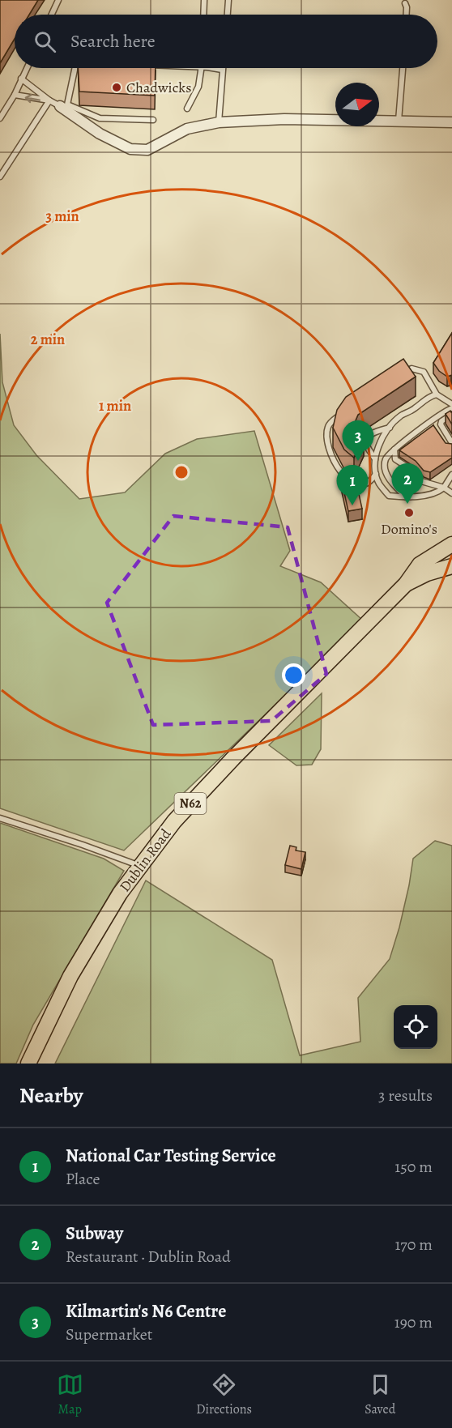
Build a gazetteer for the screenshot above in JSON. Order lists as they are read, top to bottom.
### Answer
{
  "streets": {
    "main road": ["N62", "Dublin Road"]
  },
  "places": ["Chadwicks", "Domino's"],
  "north": "right",
  "page": {
    "search": "Search here",
    "pins": ["3", "2", "1"],
    "heading": ["Nearby", "3 results"],
    "list": [
      {
        "mark": "1",
        "name": "National Car Testing Service",
        "note": "Place",
        "value": "150 m"
      },
      {
        "mark": "2",
        "name": "Subway",
        "note": "Restaurant · Dublin Road",
        "value": "170 m"
      },
      {
        "mark": "3",
        "name": "Kilmartin's N6 Centre",
        "note": "Supermarket",
        "value": "190 m"
      }
    ],
    "nav": ["Map", "Directions", "Saved"]
  },
  "rings": ["3 min", "2 min", "1 min"]
}
